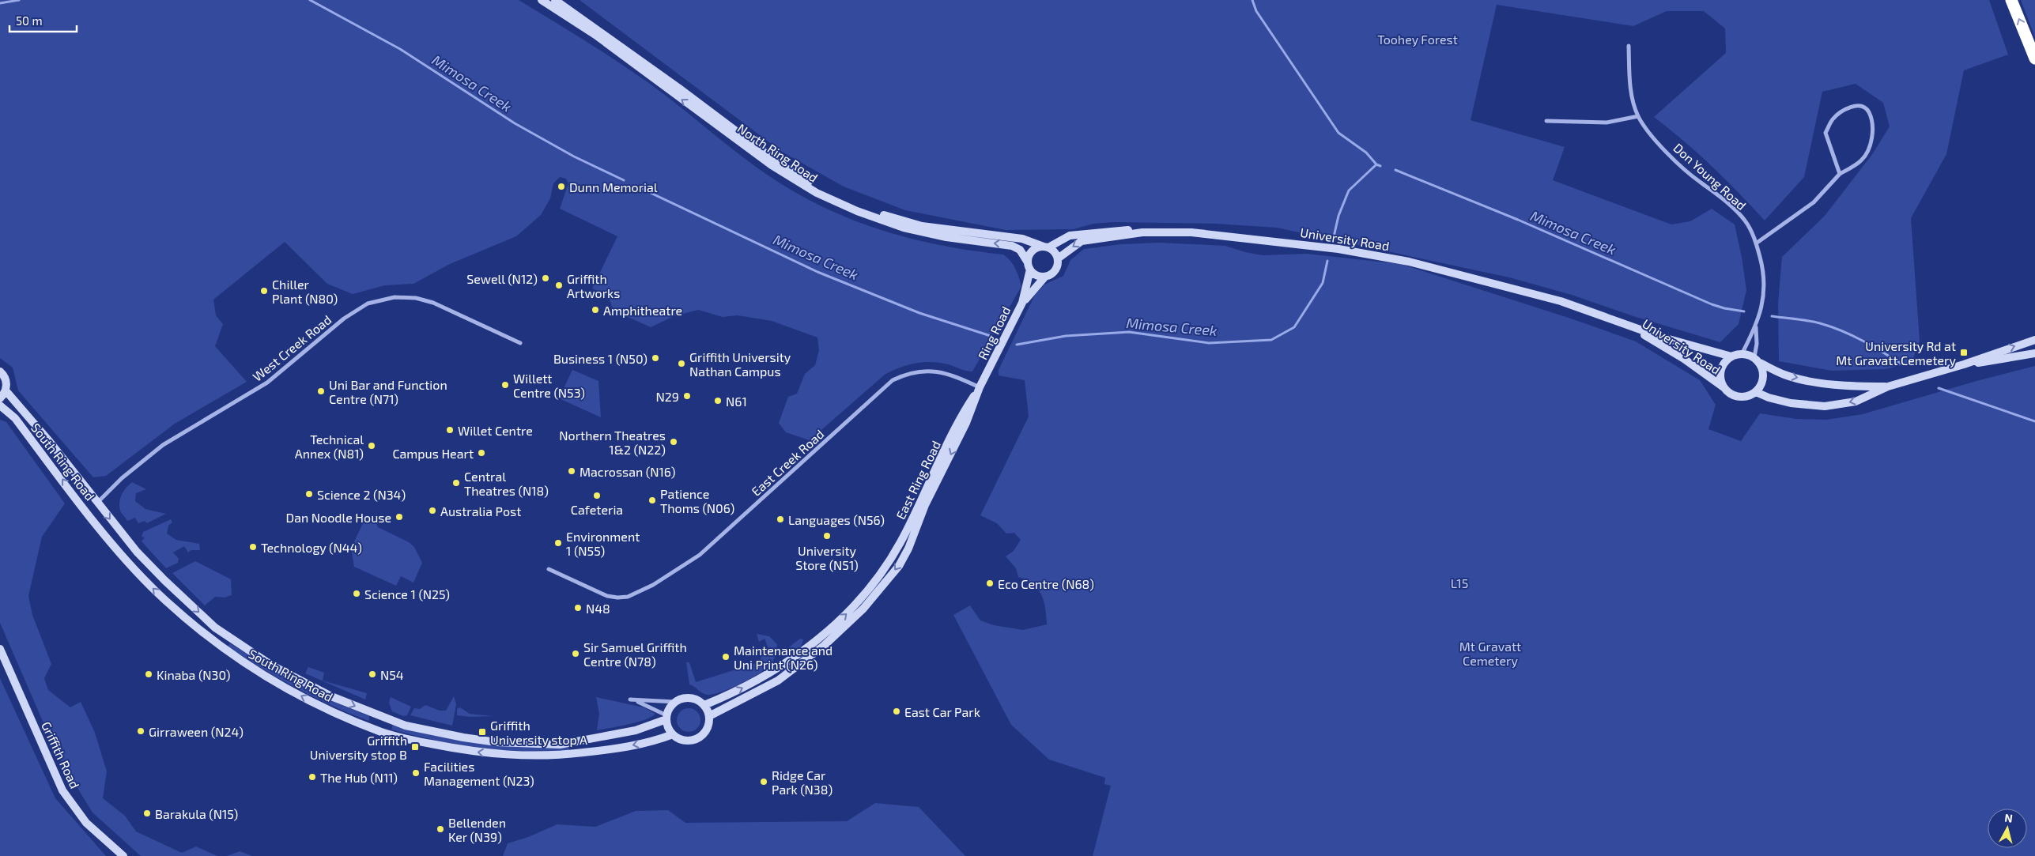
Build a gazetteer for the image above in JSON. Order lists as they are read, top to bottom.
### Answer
{
  "streets": {
    "street": [
      "North Ring Road",
      "Don Young Road",
      "University Road",
      "Ring Road",
      "West Creek Road",
      "South Ring Road",
      "East Creek Road",
      "East Ring Road",
      "Griffith Road"
    ]
  },
  "crossings": [
    ["North Ring Road", "University Road"],
    ["North Ring Road", "Ring Road"],
    ["Don Young Road", "University Road"],
    ["University Road", "Ring Road"],
    ["Ring Road", "East Creek Road"],
    ["Ring Road", "East Ring Road"],
    ["West Creek Road", "South Ring Road"],
    ["South Ring Road", "East Ring Road"],
    ["East Creek Road", "East Ring Road"]
  ],
  "water": ["Mimosa Creek"],
  "parks": ["Toohey Forest", "L15", "Mt Gravatt Cemetery"],
  "places": {
    "other": [
      "Dunn Memorial",
      "Sewell (N12)",
      "Griffith Artworks",
      "Chiller Plant (N80)",
      "Amphitheatre",
      "Business 1 (N50)",
      "Griffith University Nathan Campus",
      "Willett Centre (N53)",
      "Uni Bar and Function Centre (N71)",
      "N29",
      "N61",
      "Willet Centre",
      "Northern Theatres 1&2 (N22)",
      "Technical Annex (N81)",
      "Campus Heart",
      "Macrossan (N16)",
      "Central Theatres (N18)",
      "Science 2 (N34)",
      "Cafeteria",
      "Patience Thoms (N06)",
      "Australia Post",
      "Dan Noodle House",
      "Languages (N56)",
      "University Store (N51)",
      "Environment 1 (N55)",
      "Technology (N44)",
      "Eco Centre (N68)",
      "Science 1 (N25)",
      "N48",
      "Sir Samuel Griffith Centre (N78)",
      "Maintenance and Uni Print (N26)",
      "Kinaba (N30)",
      "N54",
      "East Car Park",
      "Girraween (N24)",
      "Facilities Management (N23)",
      "The Hub (N11)",
      "Ridge Car Park (N38)",
      "Barakula (N15)",
      "Bellenden Ker (N39)"
    ],
    "transit": ["University Rd at Mt Gravatt Cemetery", "Griffith University stop A", "Griffith University stop B"]
  },
  "scale_bar": "50 m",
  "north": "top"
}
